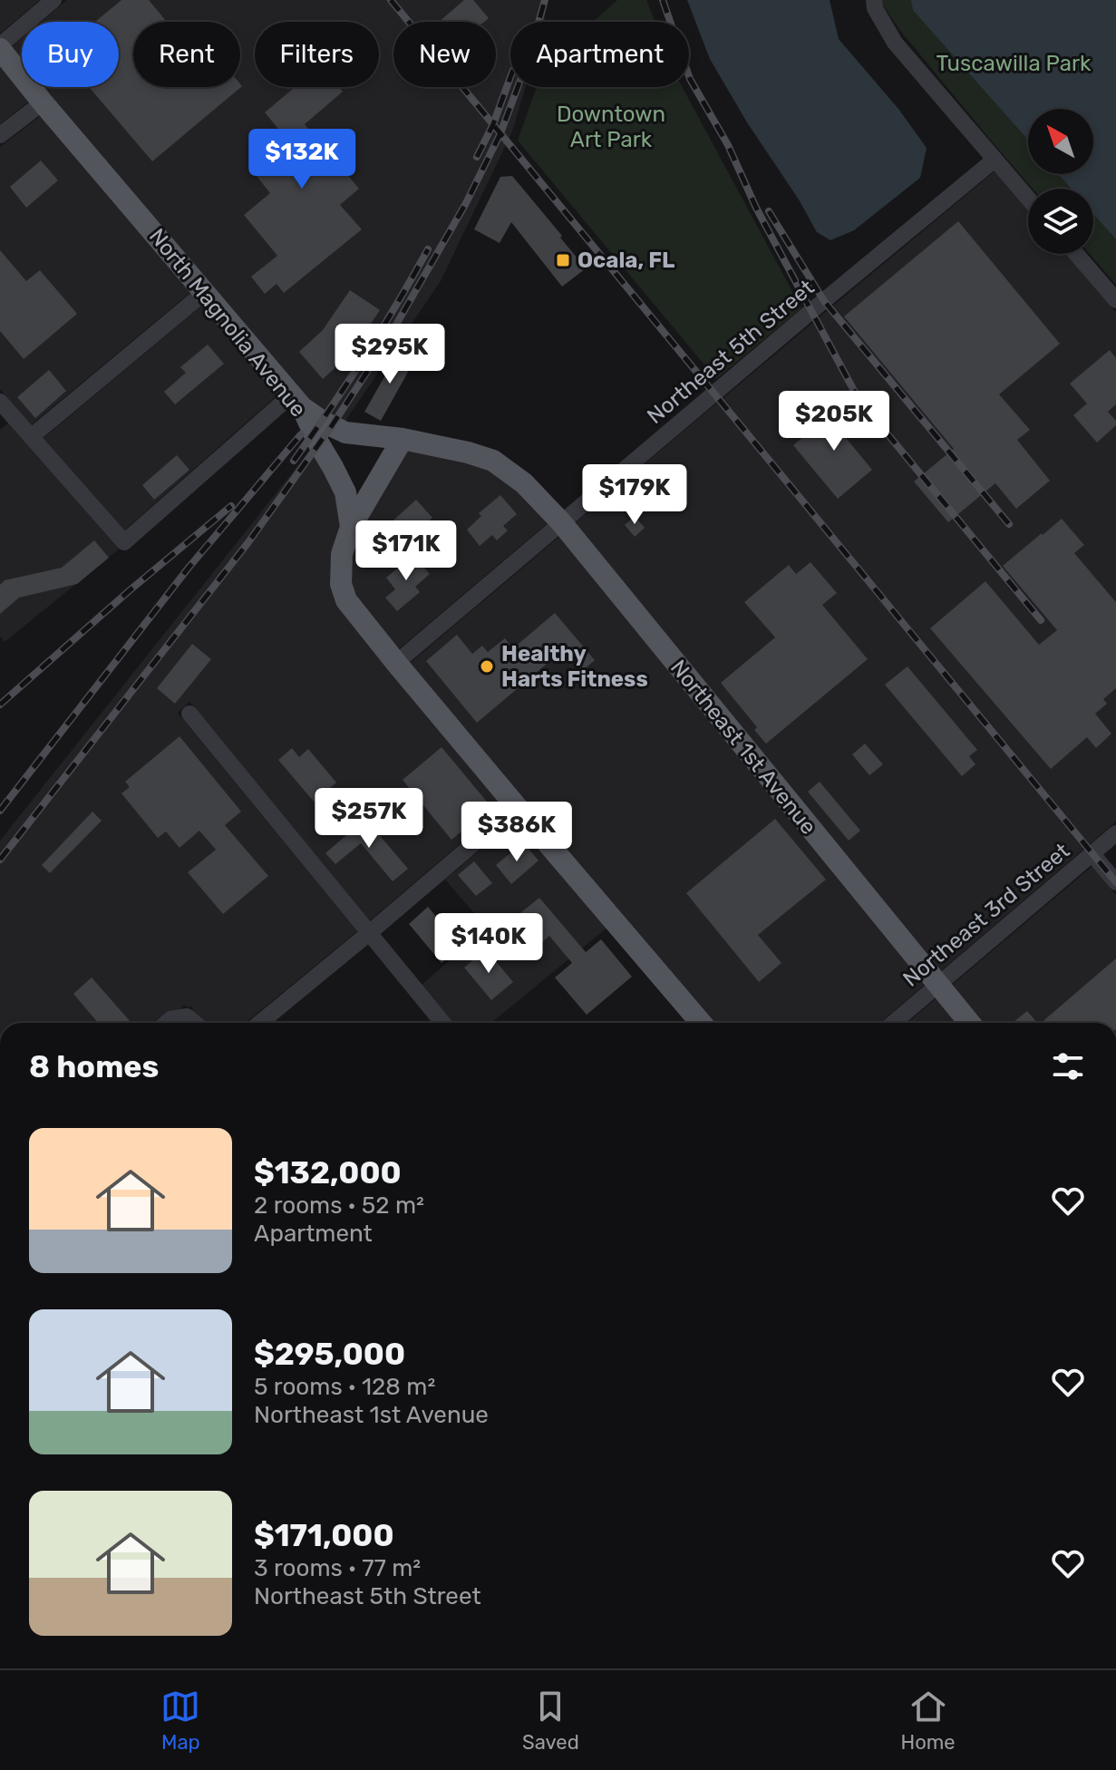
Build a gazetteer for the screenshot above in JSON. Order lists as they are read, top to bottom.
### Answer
{
  "streets": {
    "main road": ["North Magnolia Avenue", "Northeast 1st Avenue"],
    "street": ["Northeast 5th Street", "Northeast 3rd Street"]
  },
  "crossings": [
    ["North Magnolia Avenue", "Northeast 5th Street"],
    ["North Magnolia Avenue", "Northeast 1st Avenue"],
    ["Northeast 5th Street", "Northeast 1st Avenue"],
    ["Northeast 1st Avenue", "Northeast 3rd Street"]
  ],
  "parks": ["Tuscawilla Park", "Downtown Art Park"],
  "places": {
    "transit": ["Ocala, FL"],
    "other": ["Healthy Harts Fitness"]
  },
  "north": "top left",
  "page": {
    "chip": [
      "Buy",
      "Rent",
      "Filters",
      "New",
      "Apartment"
    ],
    "price": [
      "$132K",
      "$295K",
      "$205K",
      "$179K",
      "$171K",
      "$257K",
      "$386K",
      "$140K"
    ],
    "heading": "8 homes",
    "list": [
      {
        "name": "$132,000",
        "note": "2 rooms · 52 m² · Apartment"
      },
      {
        "name": "$295,000",
        "note": "5 rooms · 128 m² · Northeast 1st Avenue"
      },
      {
        "name": "$171,000",
        "note": "3 rooms · 77 m² · Northeast 5th Street"
      }
    ],
    "tabs": ["Map", "Saved", "Home"]
  }
}
